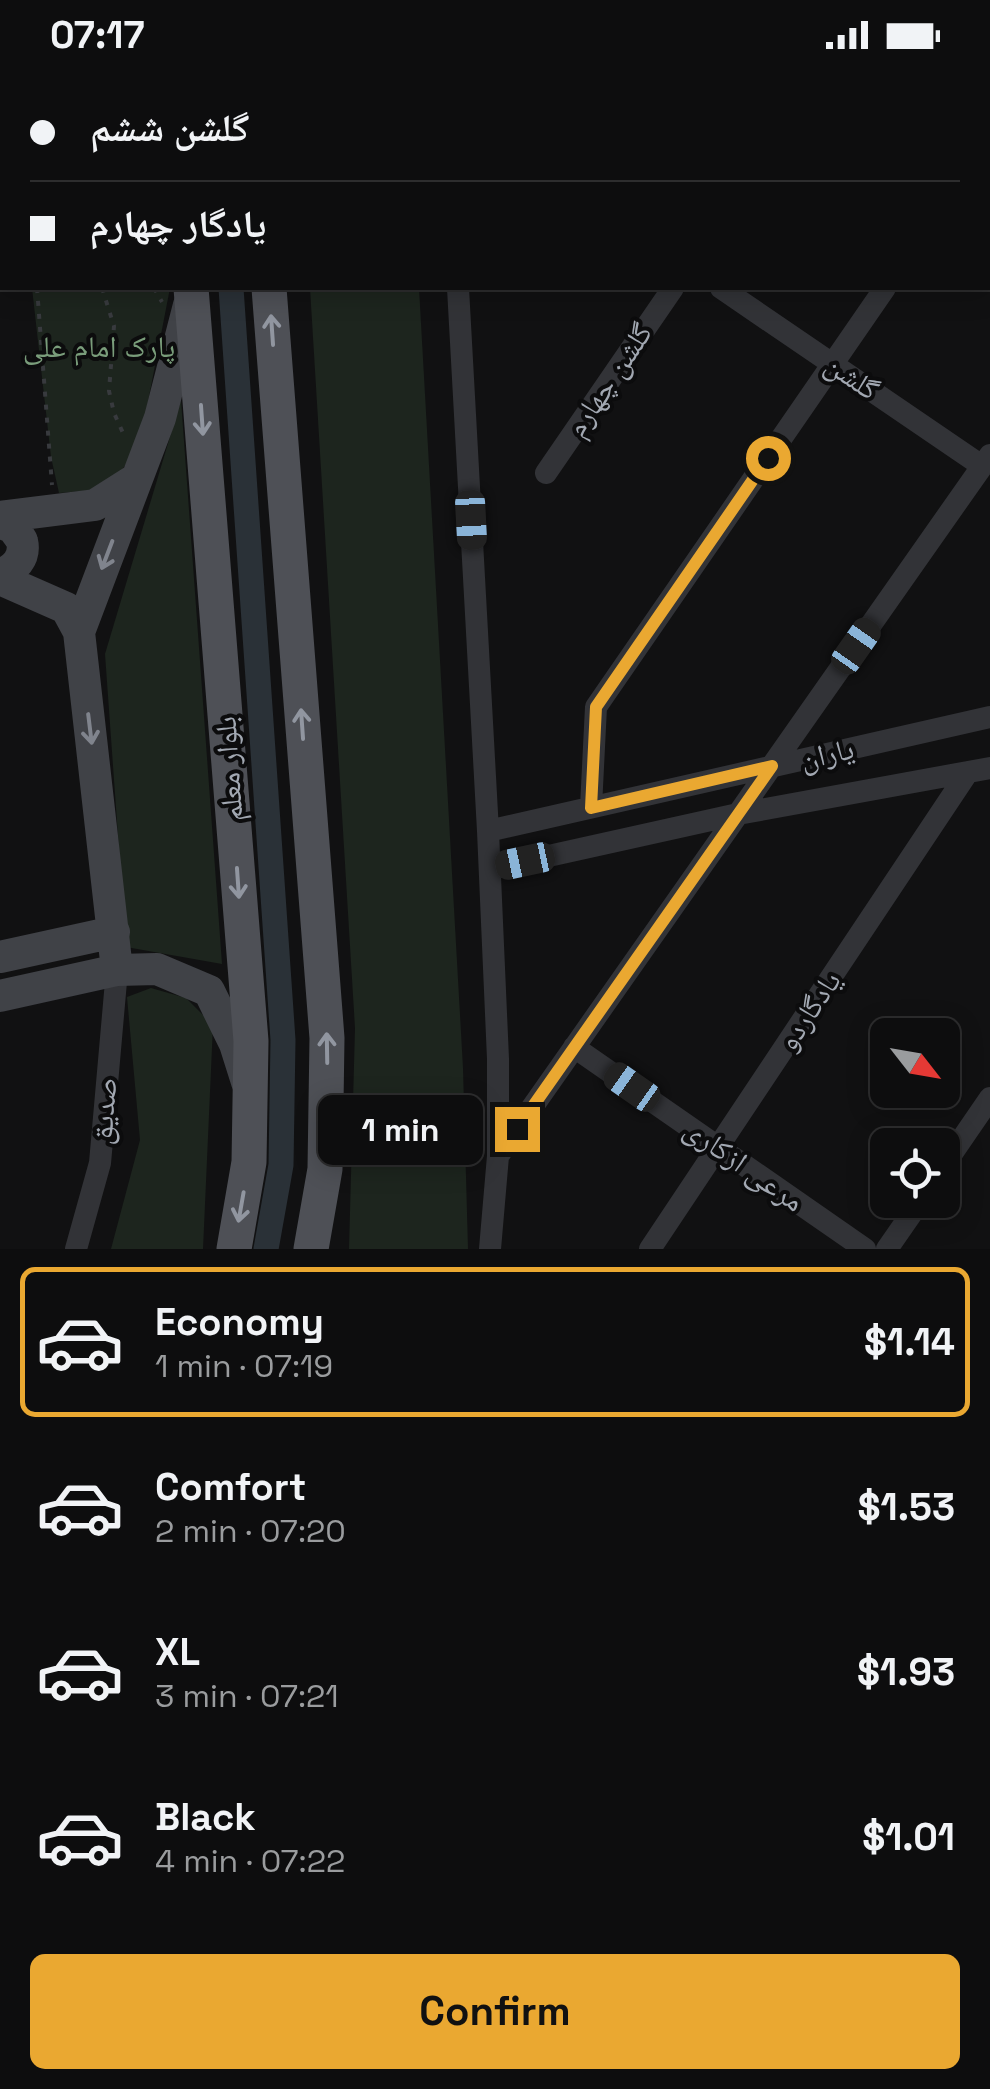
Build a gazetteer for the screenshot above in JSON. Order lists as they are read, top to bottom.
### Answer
{
  "streets": {
    "main road": ["بلوار معلم"],
    "street": [
      "گلشن",
      "گلشن چهارم",
      "یاران",
      "یادگار‌دو",
      "صدیق",
      "مرعی ازکاری"
    ]
  },
  "crossings": [
    ["یاران", "یادگار‌دو"],
    ["یادگار‌دو", "مرعی ازکاری"]
  ],
  "parks": ["پارک امام علی"],
  "north": "bottom right",
  "page": {
    "status": "07:17",
    "banner": ["گلشن ششم", "یادگار چهارم"],
    "bubble": "1 min",
    "list": [
      {
        "name": "Economy",
        "note": "1 min · 07:19",
        "value": "$1.14"
      },
      {
        "name": "Comfort",
        "note": "2 min · 07:20",
        "value": "$1.53"
      },
      {
        "name": "XL",
        "note": "3 min · 07:21",
        "value": "$1.93"
      },
      {
        "name": "Black",
        "note": "4 min · 07:22",
        "value": "$1.01"
      }
    ],
    "buttons": "Confirm"
  }
}
